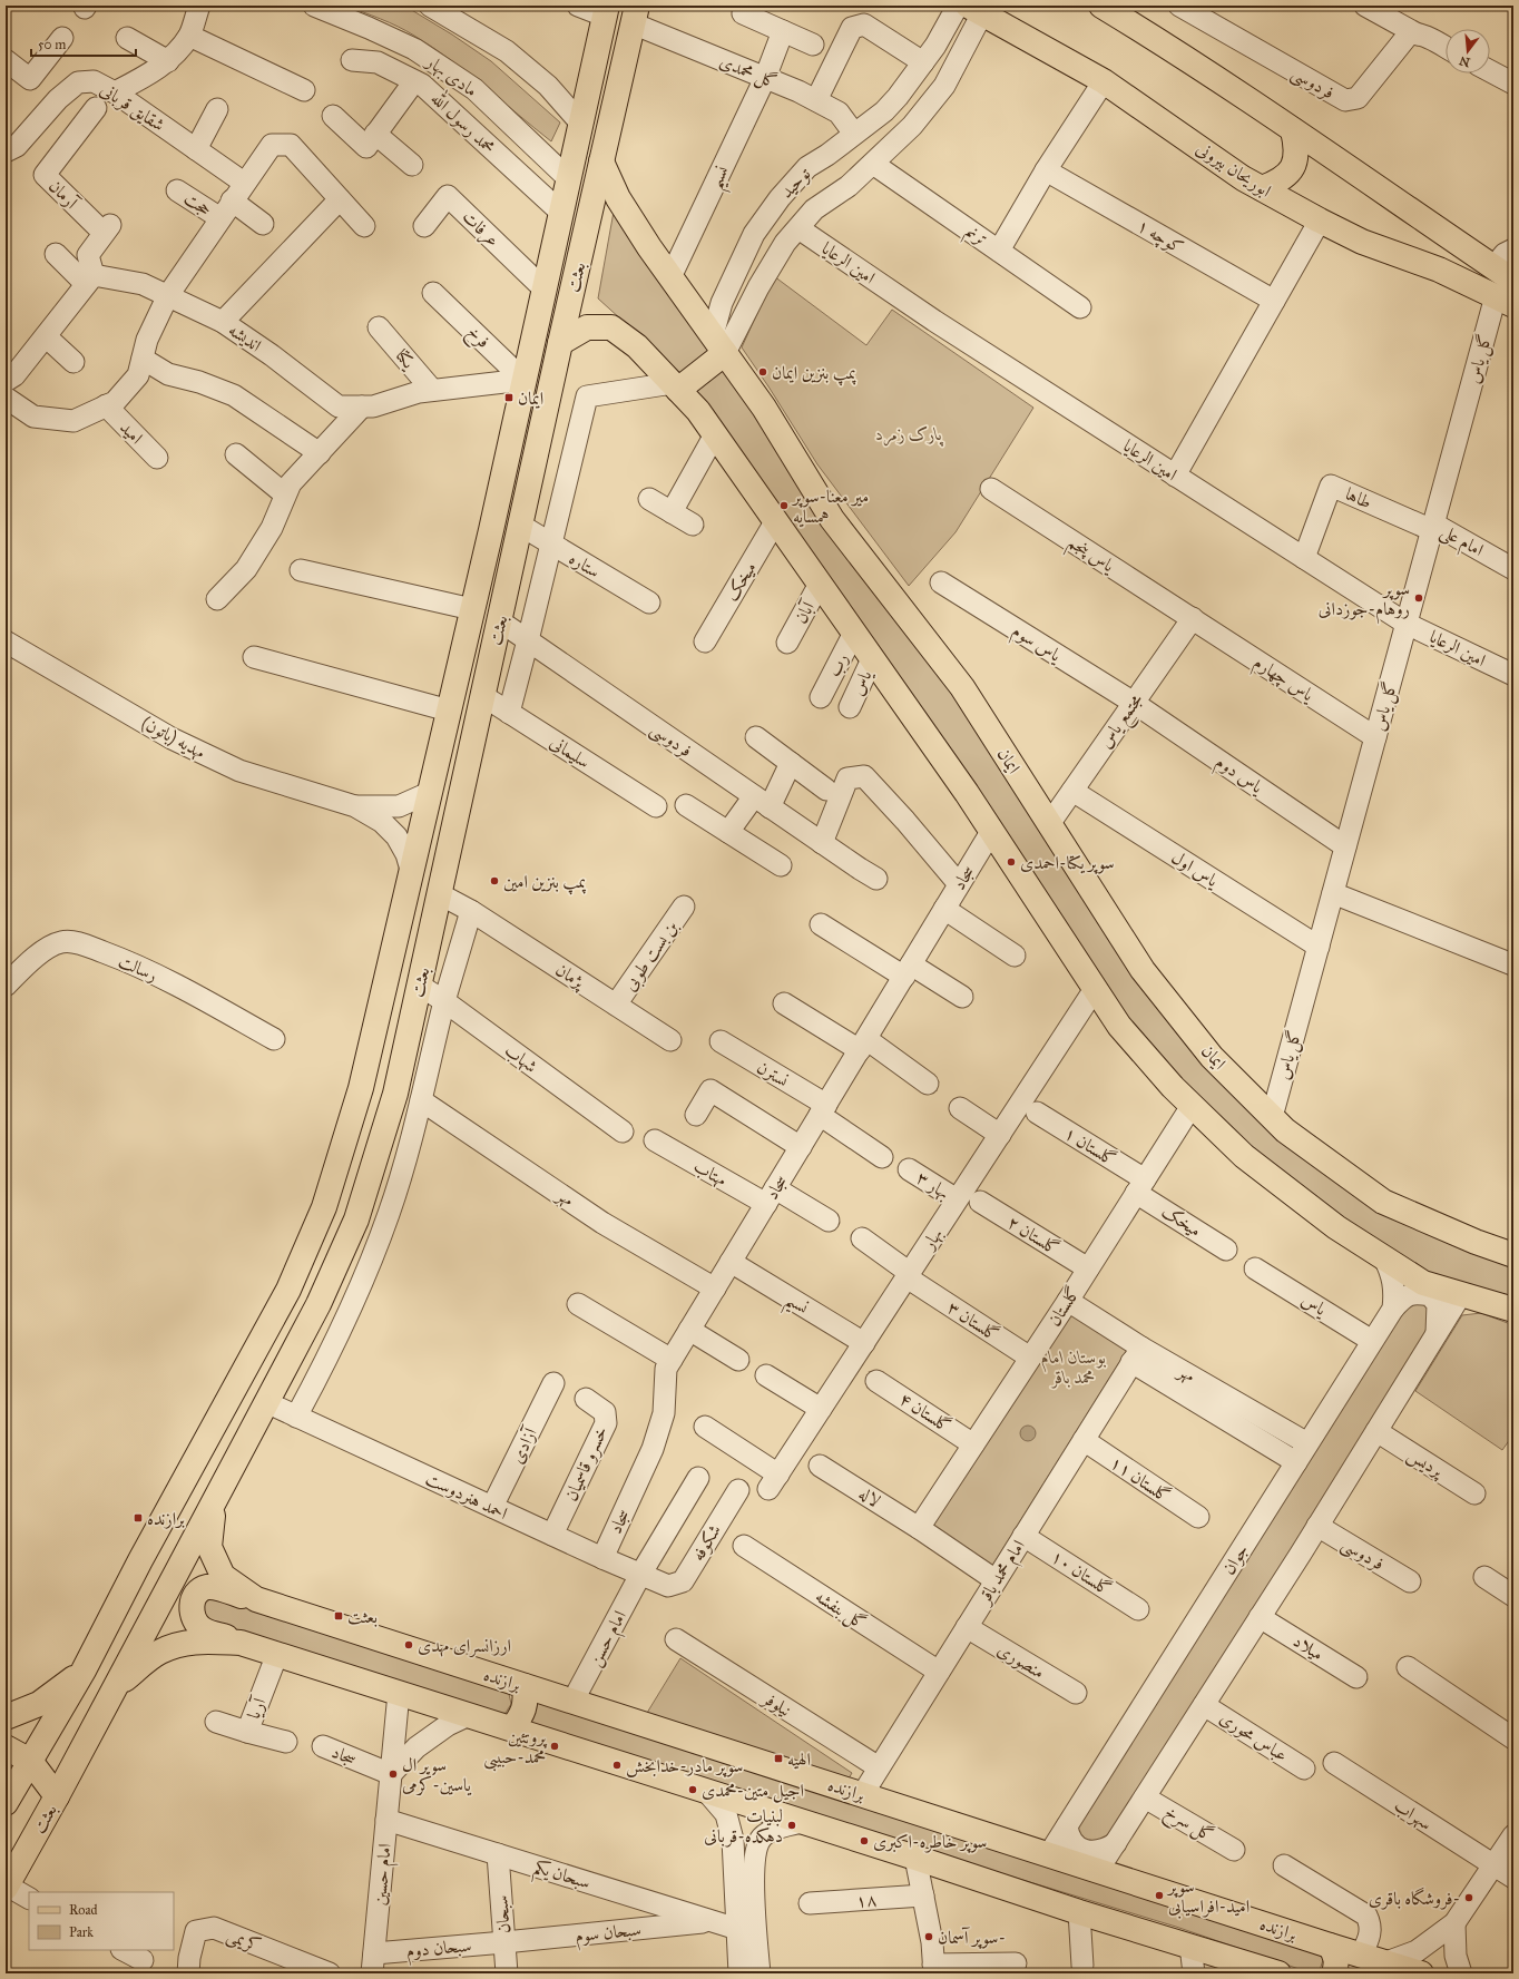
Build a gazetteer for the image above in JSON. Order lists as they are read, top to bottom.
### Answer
{
  "streets": {
    "main road": [
      "ابوریحان بیرونی",
      "بعثت",
      "ایمان",
      "برازنده"
    ],
    "street": [
      "گل محمدی",
      "مادی بهار",
      "فردوسی",
      "شقایق قربانی",
      "محمد رسول الله",
      "نسیم",
      "توحید",
      "آرمان",
      "حجت",
      "عرفات",
      "ترنم",
      "کوچه ۱",
      "امین الرعایا",
      "فرخ",
      "اندیشه",
      "یکتا",
      "گل یاس",
      "امید",
      "طاها",
      "امام علی",
      "یاس پنجم",
      "ستاره",
      "میخک",
      "آبان",
      "یاس سوم",
      "رب",
      "یاس چهارم",
      "یاس",
      "مجتمع یاس",
      "مهدیه (باتون)",
      "سلیمانی",
      "یاس دوم",
      "یاس اول",
      "سجاد",
      "بن بست طوبی",
      "رسالت",
      "پژمان",
      "شهاب",
      "نسترن",
      "گلستان ۱",
      "مهتاب",
      "بهار ۳",
      "مهر",
      "گلستان ۲",
      "بهار",
      "گلستان",
      "گلستان ۳",
      "گلستان ۴",
      "آزادی",
      "پردیس",
      "خسرو قاسمیان",
      "گلستان ۱۱",
      "احمد هنردوست",
      "لاله",
      "شکوفه",
      "جوان",
      "امام محمد باقر",
      "گلستان ۱۰",
      "گل بنفشه",
      "امام حسن",
      "میلاد",
      "منصوری",
      "نیلوفر",
      "آریا",
      "عباس محوری",
      "سهراب",
      "گل سرخ",
      "امام حسین",
      "سبحان یکم",
      "۱۸",
      "سبحان",
      "سبحان سوم",
      "کریمی",
      "سبحان دوم"
    ]
  },
  "crossings": [
    ["گل محمدی", "نسیم"],
    ["گل محمدی", "توحید"],
    ["گل محمدی", "بعثت"],
    ["مادی بهار", "بعثت"],
    ["فردوسی", "بعثت"],
    ["محمد رسول الله", "بعثت"],
    ["ابوریحان بیرونی", "گل یاس"],
    ["نسیم", "ایمان"],
    ["نسیم", "سجاد"],
    ["نسیم", "بهار"],
    ["توحید", "ایمان"],
    ["آرمان", "اندیشه"],
    ["عرفات", "بعثت"],
    ["امین الرعایا", "گل یاس"],
    ["امین الرعایا", "طاها"],
    ["بعثت", "فرخ"],
    ["بعثت", "اندیشه"],
    ["بعثت", "ستاره"],
    ["بعثت", "مهدیه (باتون)"],
    ["بعثت", "سلیمانی"],
    ["بعثت", "ایمان"],
    ["بعثت", "پژمان"],
    ["بعثت", "شهاب"],
    ["بعثت", "احمد هنردوست"],
    ["بعثت", "برازنده"],
    ["فرخ", "اندیشه"],
    ["اندیشه", "یکتا"],
    ["گل یاس", "طاها"],
    ["گل یاس", "امام علی"],
    ["گل یاس", "یاس چهارم"],
    ["گل یاس", "ایمان"],
    ["گل یاس", "یاس دوم"],
    ["گل یاس", "یاس اول"],
    ["طاها", "امام علی"],
    ["یاس پنجم", "یاس چهارم"],
    ["یاس پنجم", "مجتمع یاس"],
    ["میخک", "گلستان ۱"],
    ["میخک", "گلستان"],
    ["یاس سوم", "مجتمع یاس"],
    ["یاس سوم", "یاس دوم"],
    ["یاس چهارم", "مجتمع یاس"],
    ["یاس", "جوان"],
    ["مجتمع یاس", "ایمان"],
    ["مجتمع یاس", "یاس دوم"],
    ["مجتمع یاس", "یاس اول"],
    ["سجاد", "نسترن"],
    ["سجاد", "مهتاب"],
    ["سجاد", "مهر"],
    ["سجاد", "احمد هنردوست"],
    ["سجاد", "امام حسین"],
    ["بن بست طوبی", "پژمان"],
    ["گلستان ۱", "گلستان"],
    ["بهار ۳", "بهار"],
    ["مهر", "گلستان"],
    ["مهر", "جوان"],
    ["مهر", "امام محمد باقر"],
    ["گلستان ۲", "گلستان"],
    ["بهار", "گلستان ۳"],
    ["گلستان", "گلستان ۳"],
    ["گلستان", "گلستان ۴"],
    ["گلستان", "لاله"],
    ["آزادی", "احمد هنردوست"],
    ["خسرو قاسمیان", "احمد هنردوست"],
    ["گلستان ۱۱", "امام محمد باقر"],
    ["احمد هنردوست", "شکوفه"],
    ["احمد هنردوست", "امام حسن"],
    ["لاله", "امام محمد باقر"],
    ["جوان", "برازنده"],
    ["امام محمد باقر", "گلستان ۱۰"],
    ["امام محمد باقر", "گل بنفشه"],
    ["امام محمد باقر", "منصوری"],
    ["امام محمد باقر", "برازنده"],
    ["امام محمد باقر", "نیلوفر"],
    ["امام حسن", "برازنده"],
    ["امام حسین", "سبحان یکم"],
    ["امام حسین", "سبحان دوم"],
    ["سبحان یکم", "سبحان"],
    ["سبحان یکم", "سبحان سوم"],
    ["سبحان", "سبحان سوم"],
    ["سبحان", "سبحان دوم"],
    ["سبحان سوم", "سبحان دوم"]
  ],
  "parks": ["پارک زمرد", "بوستان امام محمد باقر"],
  "places": {
    "other": [
      "پمپ بنزین ایمان",
      "میر معنا-سوپر همسایه",
      "سوپر روهام-جوزدانی",
      "سوپر یکتا-احمدی",
      "پمپ بنزین امین",
      "ارزانسرای مهدی",
      "پروتئین محمد-حبیبی",
      "سوپر مادر-خدابخش",
      "سوپر ال یاسین-کرمی",
      "اجیل متین-محمدی",
      "لبنیات دهکده-قربانی",
      "سوپر خاطره-اکبری",
      "سوپر امید-افراسیابی",
      "فروشگاه باقری-",
      "سوپر آسمان-"
    ],
    "transit": [
      "ایمان",
      "برازنده",
      "بعثت",
      "الهیه"
    ]
  },
  "legend": ["Road", "Park"],
  "scale_bar": "50 m",
  "north": "bottom"
}
